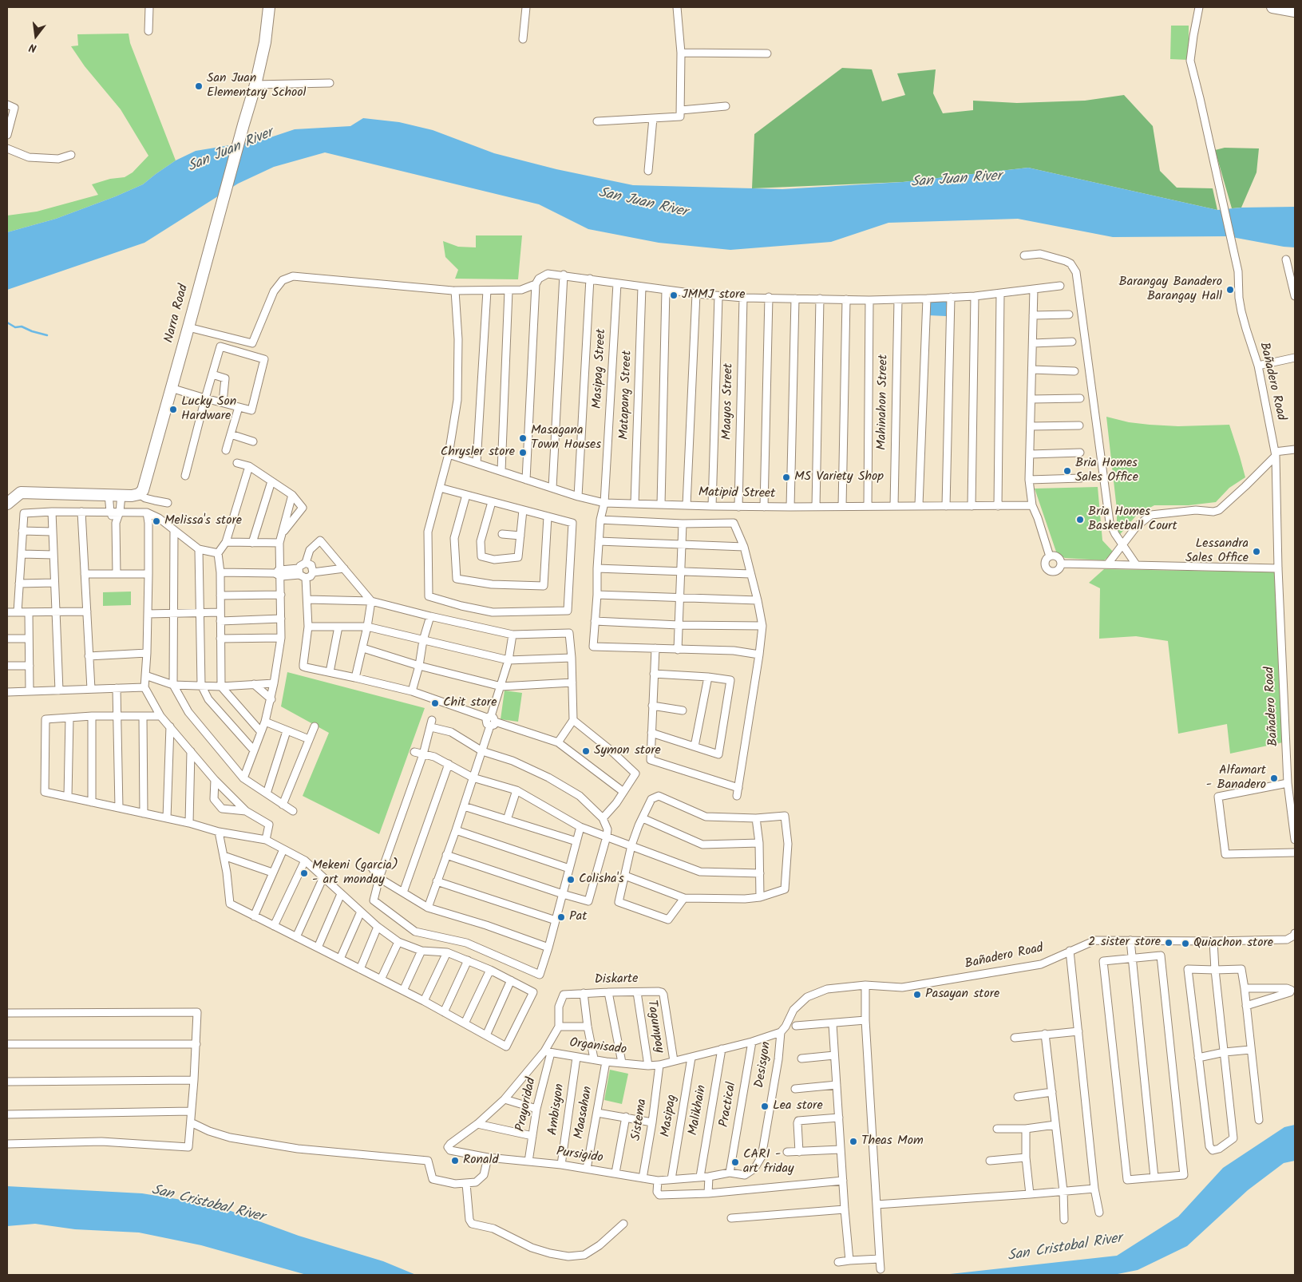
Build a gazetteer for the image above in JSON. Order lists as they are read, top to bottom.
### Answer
{
  "streets": {
    "main road": ["Narra Road"],
    "street": [
      "Masipag Street",
      "Bañadero Road",
      "Matapang Street",
      "Maayos Street",
      "Mahinahon Street",
      "Matipid Street",
      "Diskarte",
      "Tagumpay",
      "Organisado",
      "Desisyon",
      "Prayoridad",
      "Practical",
      "Ambisyon",
      "Malikhain",
      "Maasahan",
      "Masipag",
      "Sistema",
      "Pursigido"
    ]
  },
  "crossings": [
    ["Masipag Street", "Matipid Street"],
    ["Bañadero Road", "Organisado"],
    ["Bañadero Road", "Desisyon"],
    ["Matapang Street", "Matipid Street"],
    ["Maayos Street", "Matipid Street"],
    ["Mahinahon Street", "Matipid Street"],
    ["Diskarte", "Tagumpay"],
    ["Diskarte", "Organisado"],
    ["Tagumpay", "Organisado"],
    ["Organisado", "Desisyon"],
    ["Organisado", "Prayoridad"],
    ["Organisado", "Practical"],
    ["Organisado", "Ambisyon"],
    ["Organisado", "Malikhain"],
    ["Organisado", "Maasahan"],
    ["Organisado", "Masipag"],
    ["Organisado", "Sistema"],
    ["Desisyon", "Practical"],
    ["Desisyon", "Pursigido"],
    ["Prayoridad", "Pursigido"],
    ["Ambisyon", "Pursigido"],
    ["Malikhain", "Pursigido"],
    ["Maasahan", "Pursigido"],
    ["Masipag", "Pursigido"],
    ["Sistema", "Pursigido"]
  ],
  "water": ["San Juan River", "San Cristobal River"],
  "places": [
    "San Juan Elementary School",
    "Barangay Banadero Barangay Hall",
    "JMMJ store",
    "Lucky Son Hardware",
    "Masagana Town Houses",
    "Chrysler store",
    "Bria Homes Sales Office",
    "MS Variety Shop",
    "Bria Homes Basketball Court",
    "Melissa's store",
    "Lessandra Sales Office",
    "Chit store",
    "Symon store",
    "Alfamart - Banadero",
    "Mekeni (garcia) - art monday",
    "Colisha's",
    "Pat",
    "2 sister store",
    "Quiachon store",
    "Pasayan store",
    "Lea store",
    "Theas Mom",
    "Ronald",
    "CARI - art friday"
  ],
  "north": "bottom"
}
